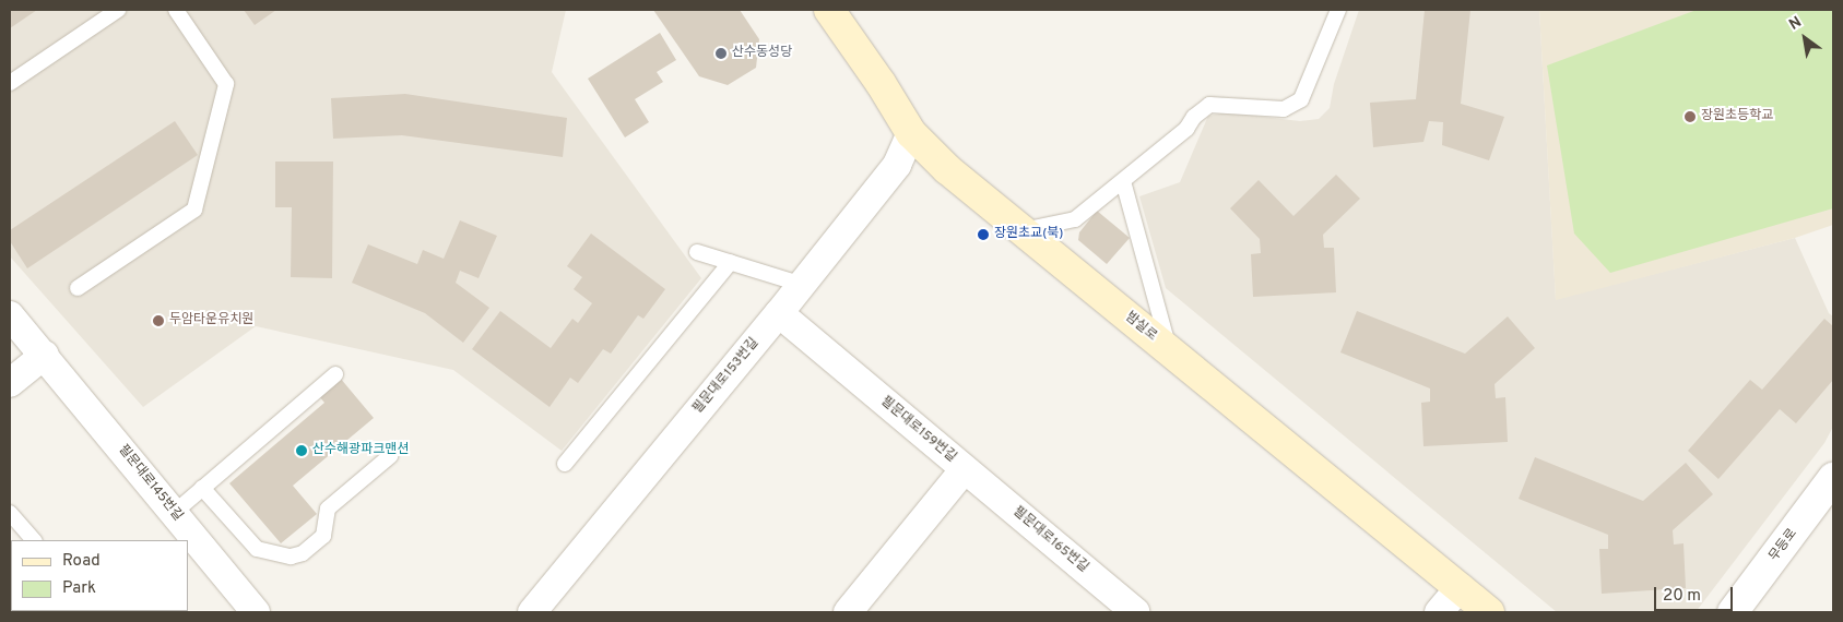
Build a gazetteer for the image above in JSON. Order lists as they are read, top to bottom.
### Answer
{
  "streets": {
    "main road": ["밤실로"],
    "street": [
      "필문대로153번길",
      "필문대로159번길",
      "필문대로145번길",
      "필문대로165번길",
      "무등로"
    ]
  },
  "crossings": [
    ["밤실로", "필문대로153번길"],
    ["필문대로153번길", "필문대로159번길"],
    ["필문대로159번길", "필문대로165번길"]
  ],
  "places": [
    "산수동성당",
    "장원초등학교",
    "장원초교(북)",
    "두암타운유치원",
    "산수해광파크맨션"
  ],
  "legend": ["Road", "Park"],
  "scale_bar": "20 m",
  "north": "top left"
}
